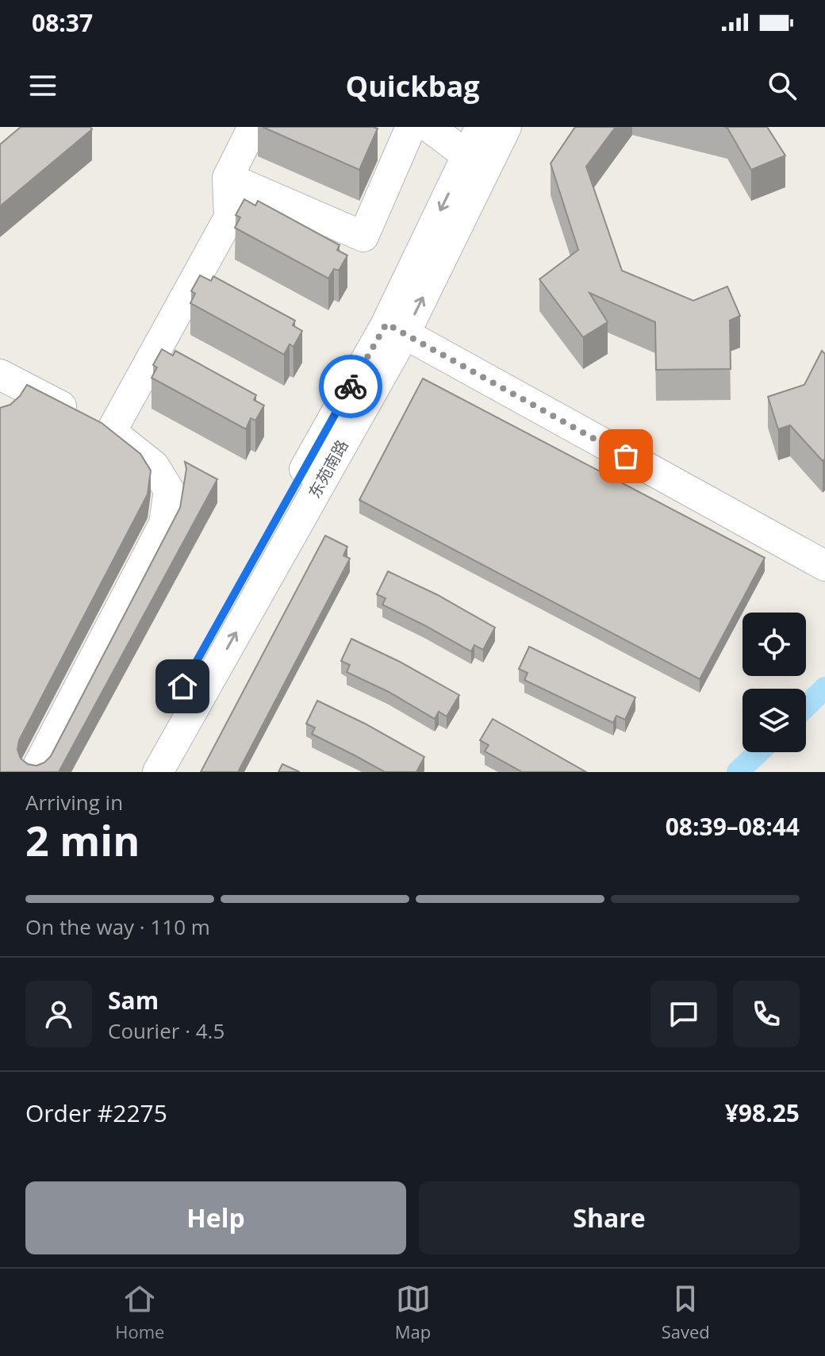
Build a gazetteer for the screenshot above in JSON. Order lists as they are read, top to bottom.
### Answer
{
  "streets": {
    "street": ["东苑南路"]
  },
  "page": {
    "status": "08:37",
    "header": "Quickbag",
    "heading": ["2 min", "Arriving in", "08:39–08:44"],
    "panel": [
      "Sam",
      "Courier · 4.5",
      "Order #2275",
      "¥98.25"
    ],
    "bar": "On the way · 110 m",
    "buttons": ["Help", "Share"],
    "tabs": ["Home", "Map", "Saved"]
  }
}
